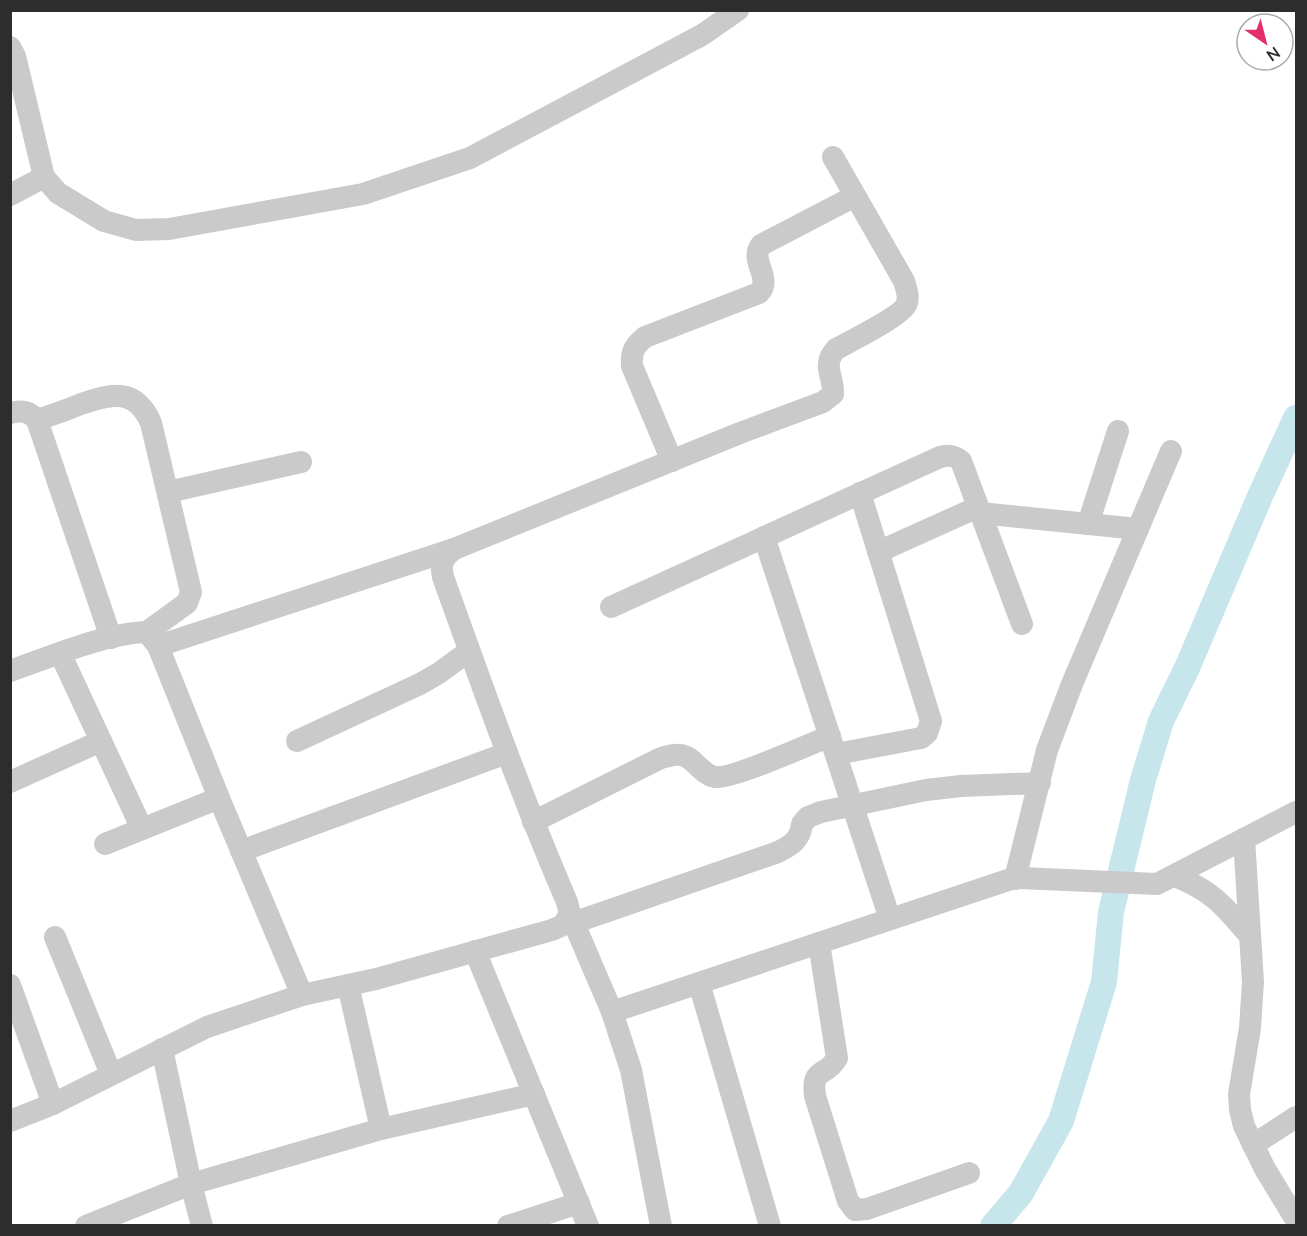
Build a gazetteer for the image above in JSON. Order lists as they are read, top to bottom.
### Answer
{
  "north": "bottom right"
}
